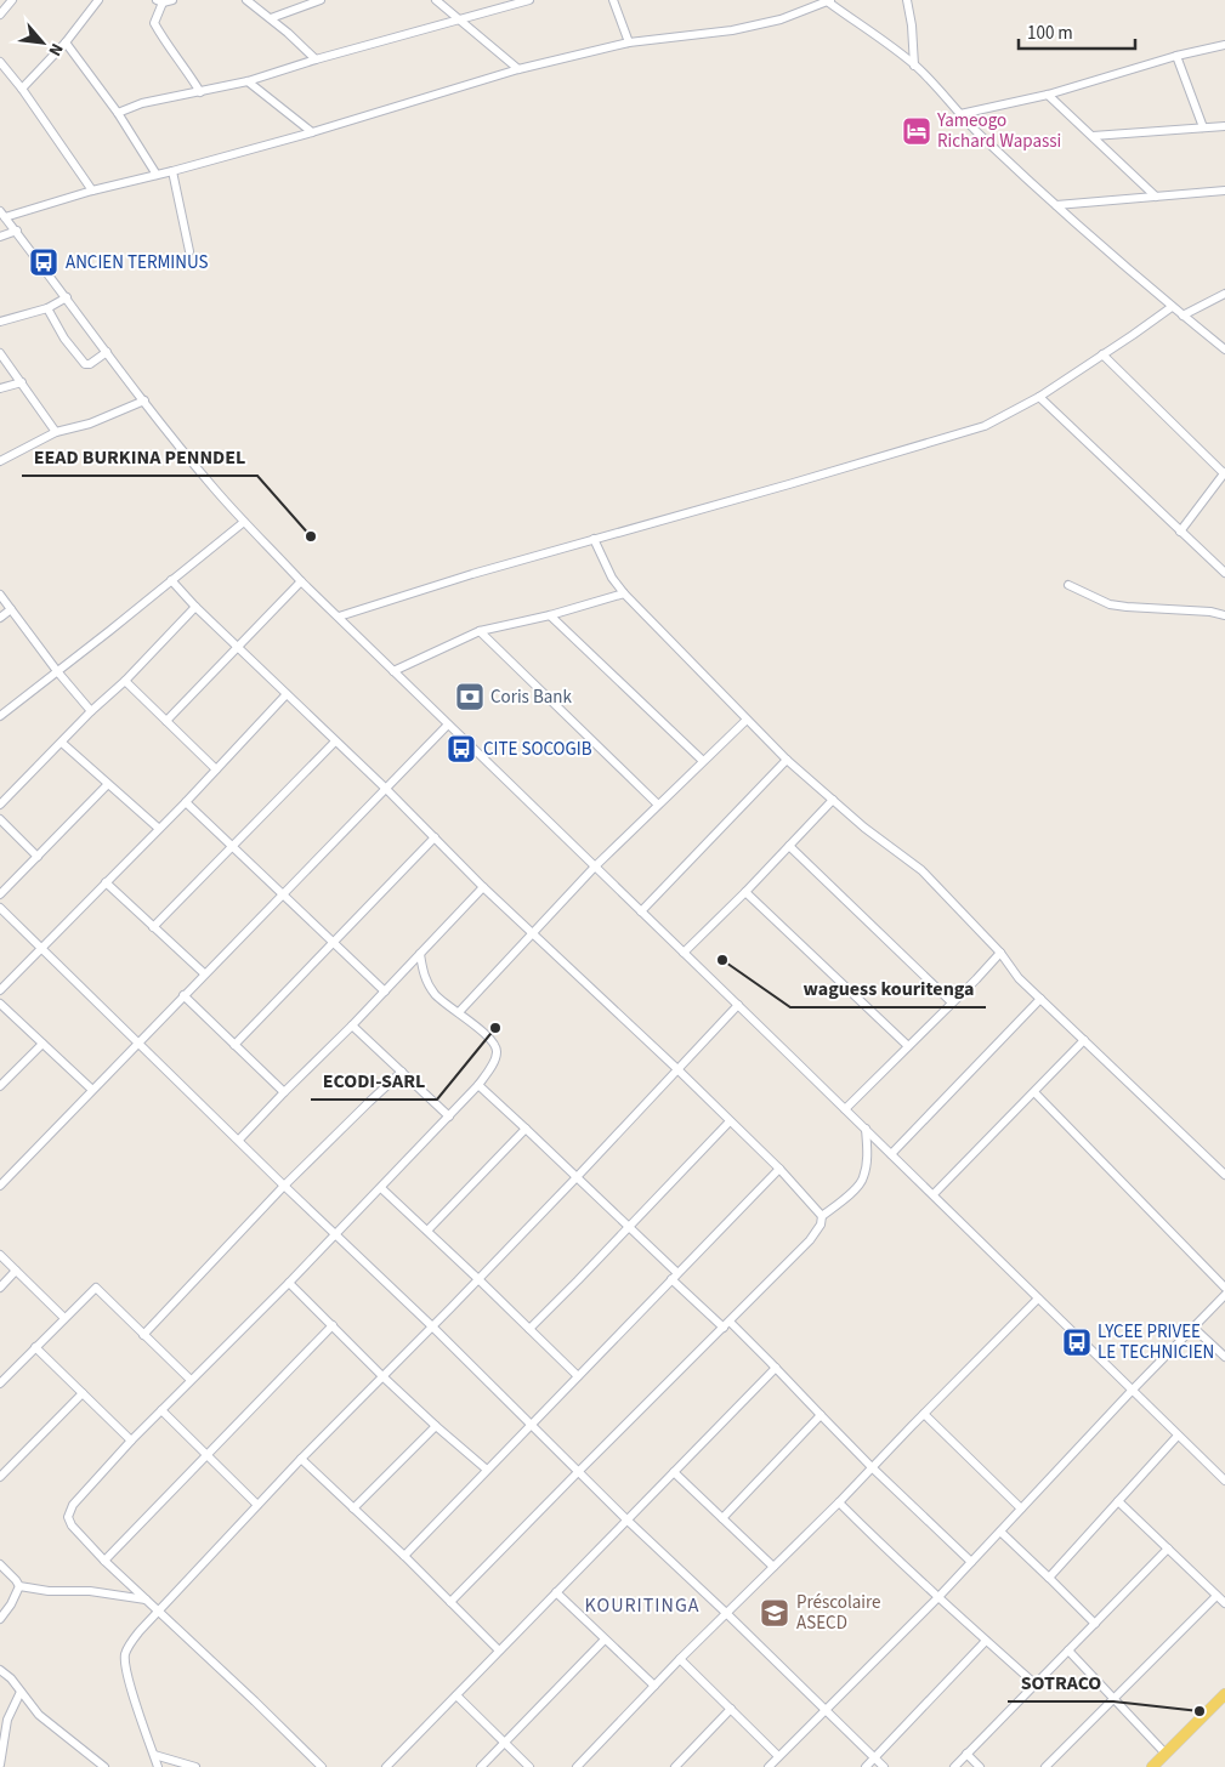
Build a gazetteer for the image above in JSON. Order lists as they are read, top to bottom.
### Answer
{
  "districts": ["KOURITINGA"],
  "places": {
    "hotel": ["Yameogo Richard Wapassi"],
    "bus stop": ["ANCIEN TERMINUS", "CITE SOCOGIB", "LYCEE PRIVEE LE TECHNICIEN"],
    "other": [
      "EEAD BURKINA PENNDEL",
      "waguess kouritenga",
      "ECODI-SARL",
      "SOTRACO"
    ],
    "bank": ["Coris Bank"],
    "school or university": ["Préscolaire ASECD"]
  },
  "scale_bar": "100 m",
  "north": "bottom right"
}
